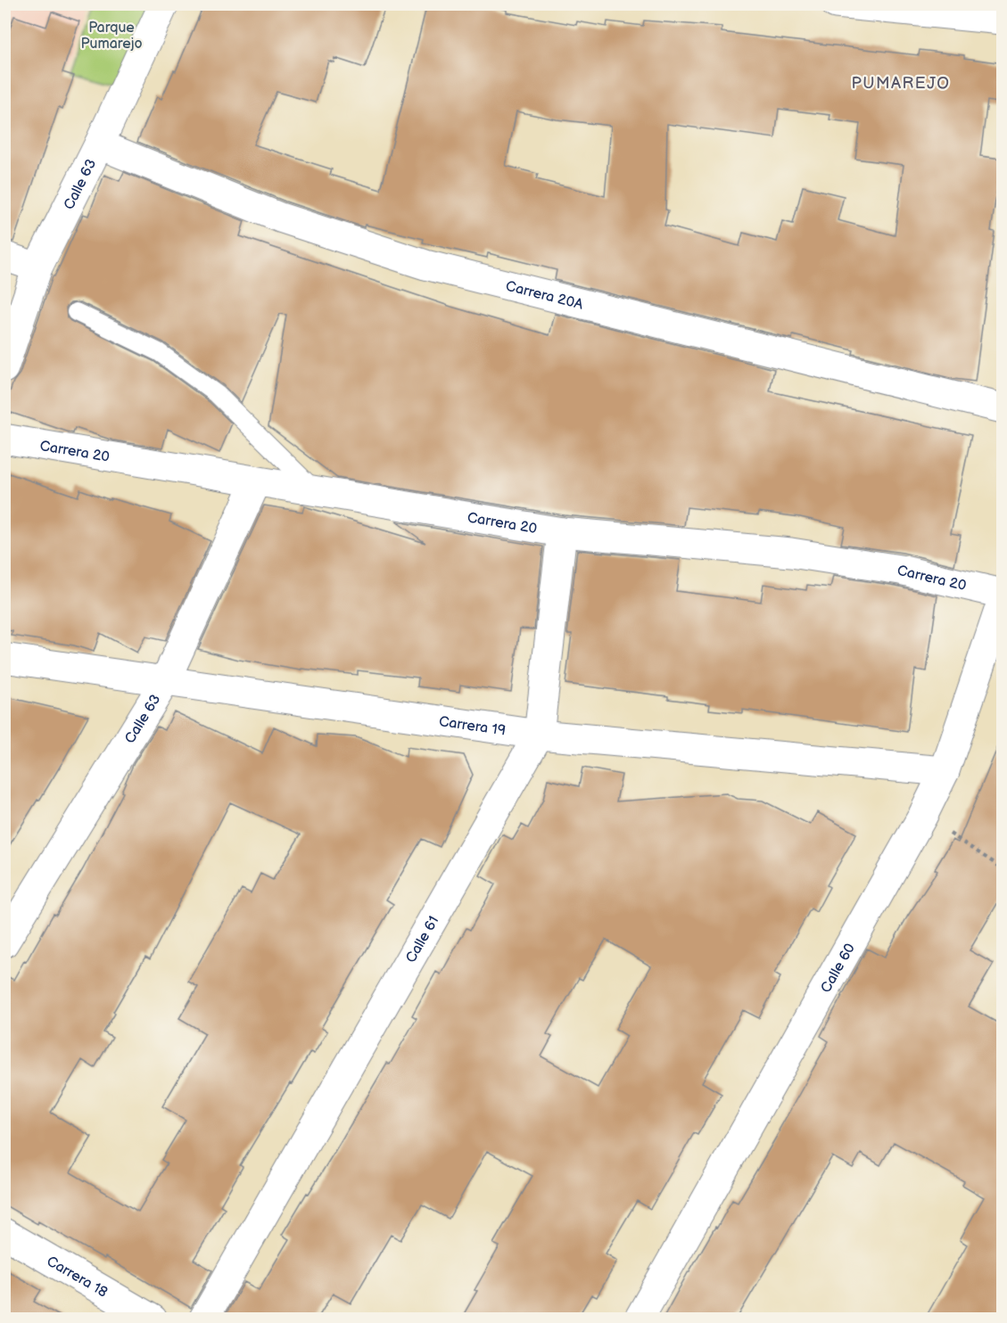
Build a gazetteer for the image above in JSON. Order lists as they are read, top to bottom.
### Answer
{
  "streets": {
    "street": [
      "Calle 63",
      "Carrera 20A",
      "Carrera 20",
      "Carrera 19",
      "Calle 61",
      "Calle 60",
      "Carrera 18"
    ]
  },
  "crossings": [
    ["Calle 63", "Carrera 20A"],
    ["Calle 63", "Carrera 20"],
    ["Calle 63", "Carrera 19"],
    ["Carrera 20", "Calle 61"],
    ["Carrera 19", "Calle 61"],
    ["Carrera 19", "Calle 60"]
  ],
  "districts": ["PUMAREJO"],
  "parks": ["Parque Pumarejo"]
}
